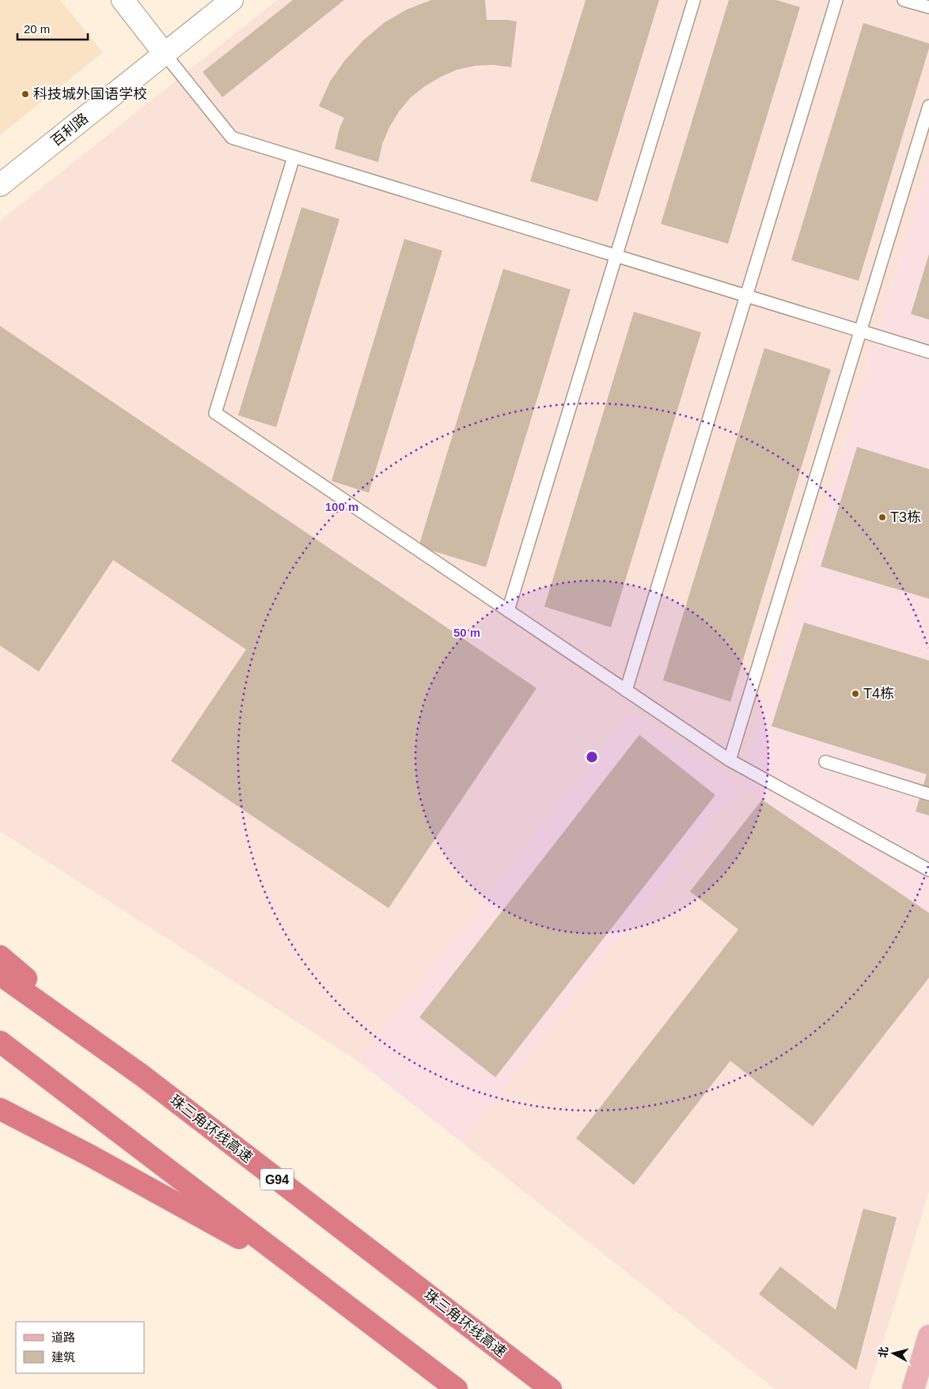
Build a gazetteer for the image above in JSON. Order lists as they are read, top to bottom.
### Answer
{
  "streets": {
    "highway": ["珠三角环线高速", "G94"],
    "street": ["百利路"]
  },
  "places": ["科技城外国语学校", "T3栋", "T4栋"],
  "legend": ["道路", "建筑"],
  "scale_bar": "20 m",
  "north": "left",
  "rings": ["100 m", "50 m"]
}
